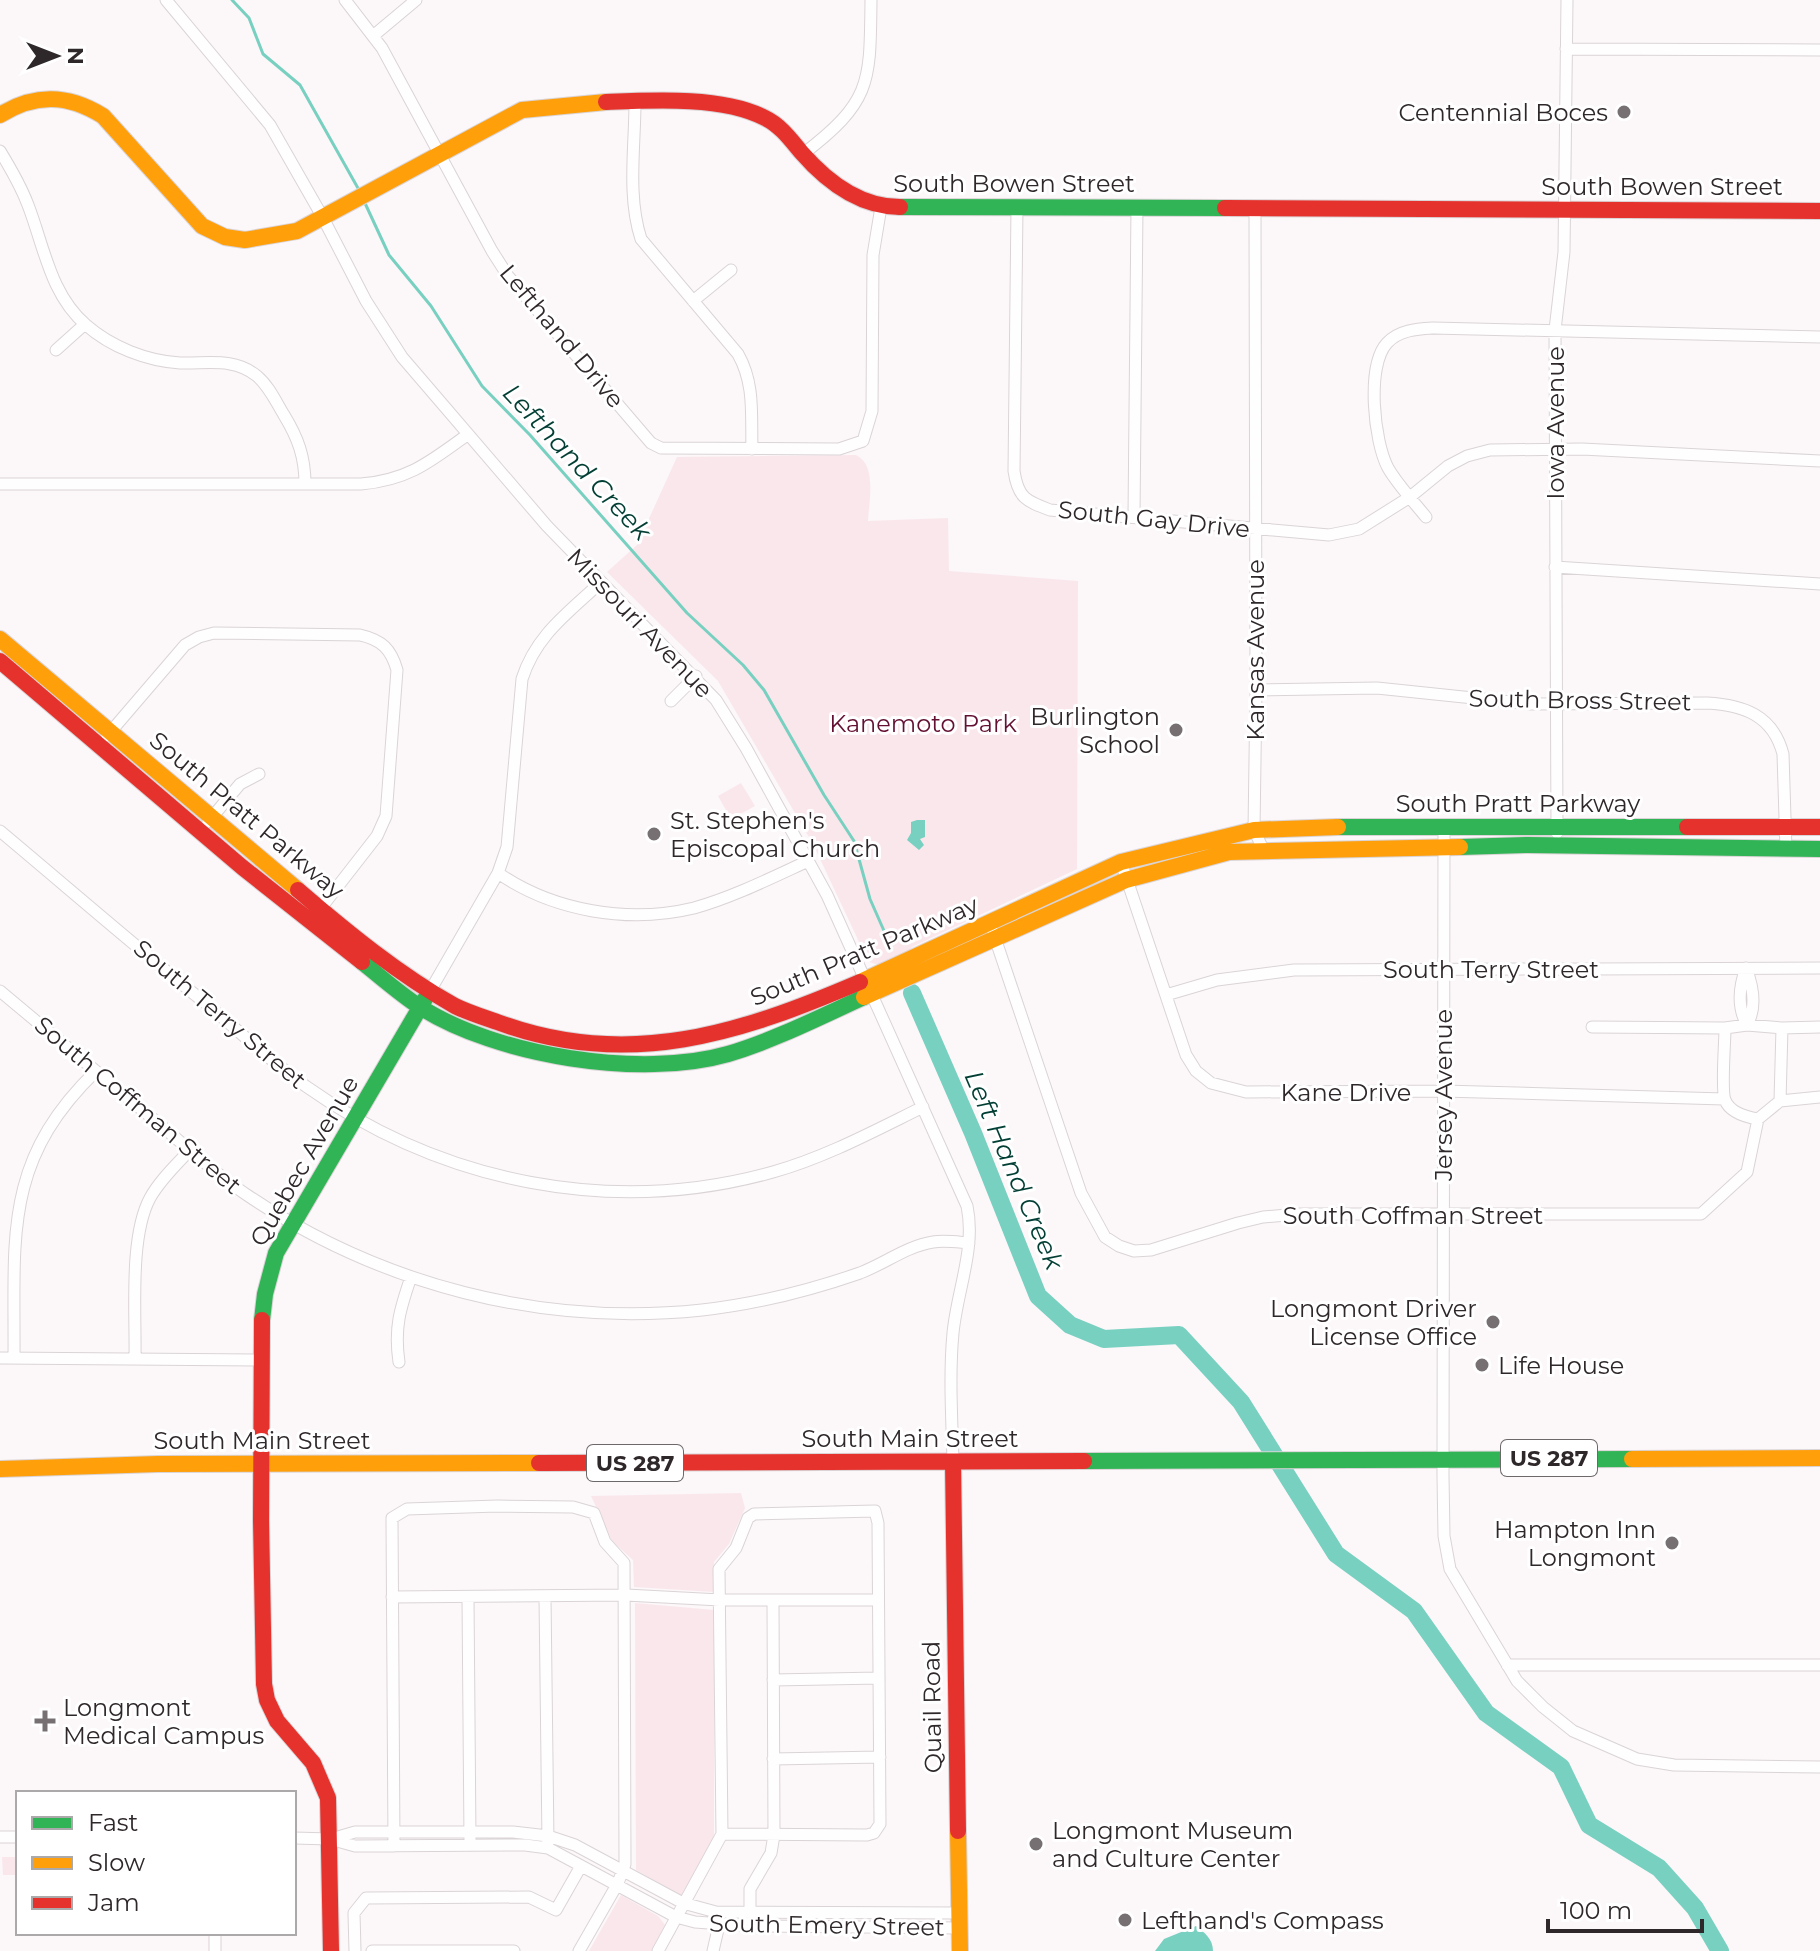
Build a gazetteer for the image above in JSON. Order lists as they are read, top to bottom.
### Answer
{
  "streets": {
    "street": [
      "South Bowen Street",
      "Lefthand Drive",
      "Iowa Avenue",
      "South Gay Drive",
      "Missouri Avenue",
      "Kansas Avenue",
      "South Bross Street",
      "South Pratt Parkway",
      "South Terry Street",
      "Kane Drive",
      "Jersey Avenue",
      "South Coffman Street",
      "Quebec Avenue",
      "South Main Street",
      "US 287",
      "Quail Road",
      "South Emery Street"
    ]
  },
  "crossings": [
    ["South Bowen Street", "Lefthand Drive"],
    ["South Bowen Street", "Iowa Avenue"],
    ["South Bowen Street", "South Gay Drive"],
    ["South Bowen Street", "Missouri Avenue"],
    ["South Bowen Street", "Kansas Avenue"],
    ["Iowa Avenue", "South Gay Drive"],
    ["Iowa Avenue", "South Bross Street"],
    ["Iowa Avenue", "South Pratt Parkway"],
    ["South Gay Drive", "Kansas Avenue"],
    ["Missouri Avenue", "South Pratt Parkway"],
    ["Missouri Avenue", "South Terry Street"],
    ["Missouri Avenue", "South Coffman Street"],
    ["Missouri Avenue", "Quebec Avenue"],
    ["Missouri Avenue", "South Main Street"],
    ["Missouri Avenue", "Quail Road"],
    ["Kansas Avenue", "South Bross Street"],
    ["Kansas Avenue", "South Pratt Parkway"],
    ["South Bross Street", "South Pratt Parkway"],
    ["South Pratt Parkway", "Kane Drive"],
    ["South Pratt Parkway", "Jersey Avenue"],
    ["South Pratt Parkway", "South Coffman Street"],
    ["South Pratt Parkway", "Quebec Avenue"],
    ["South Terry Street", "Kane Drive"],
    ["South Terry Street", "Jersey Avenue"],
    ["South Terry Street", "Quebec Avenue"],
    ["Kane Drive", "Jersey Avenue"],
    ["Kane Drive", "South Coffman Street"],
    ["Jersey Avenue", "South Coffman Street"],
    ["Jersey Avenue", "South Main Street"],
    ["South Coffman Street", "Quebec Avenue"],
    ["Quebec Avenue", "South Main Street"],
    ["Quebec Avenue", "South Emery Street"],
    ["South Main Street", "Quail Road"],
    ["Quail Road", "South Emery Street"]
  ],
  "water": ["Lefthand Creek", "Left Hand Creek"],
  "parks": ["Kanemoto Park"],
  "places": {
    "other": [
      "Centennial Boces",
      "Burlington School",
      "St. Stephen's Episcopal Church",
      "Longmont Driver License Office",
      "Life House",
      "Hampton Inn Longmont",
      "Longmont Museum and Culture Center",
      "Lefthand's Compass"
    ],
    "health": ["Longmont Medical Campus"]
  },
  "legend": ["Fast", "Slow", "Jam"],
  "scale_bar": "100 m",
  "north": "right"
}
